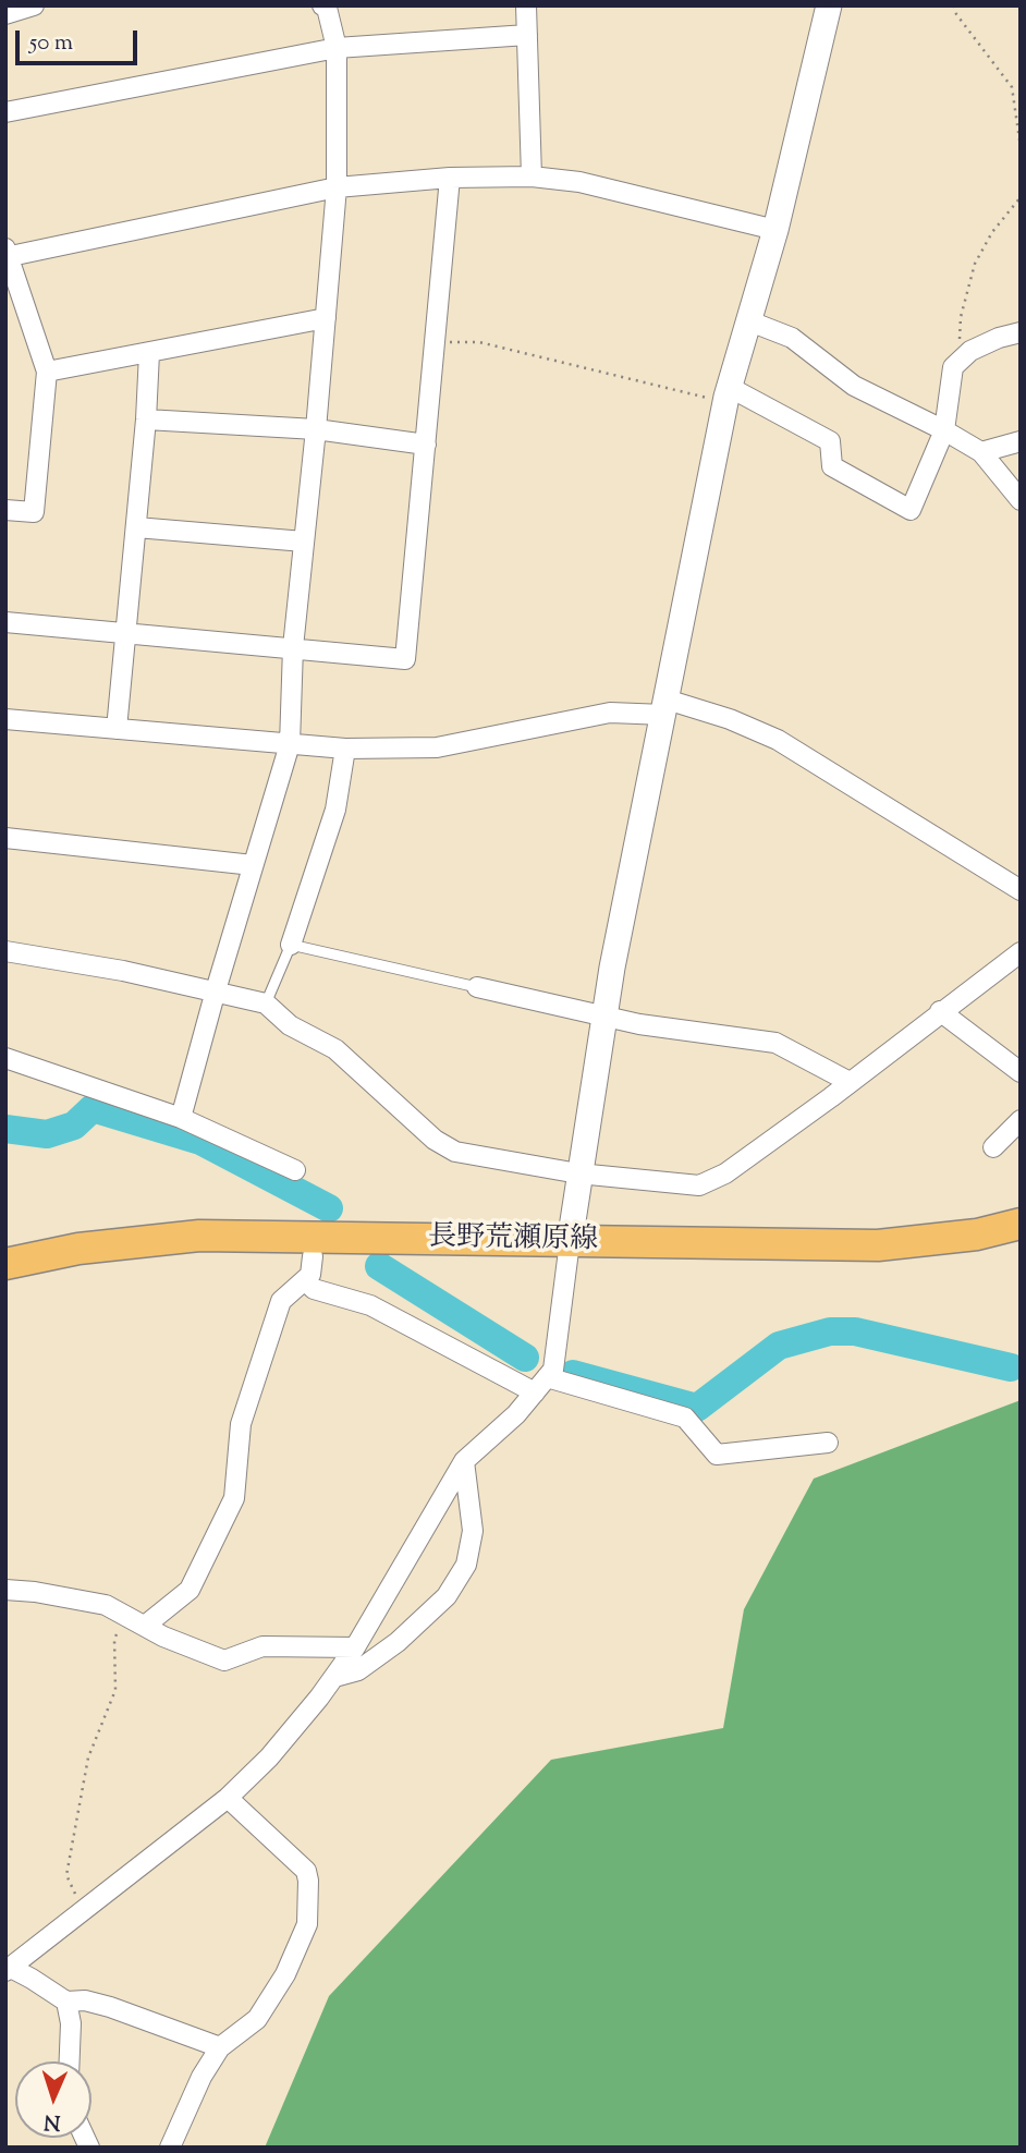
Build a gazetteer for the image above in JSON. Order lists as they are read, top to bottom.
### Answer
{
  "streets": {
    "main road": ["長野荒瀬原線"]
  },
  "scale_bar": "50 m",
  "north": "bottom"
}
